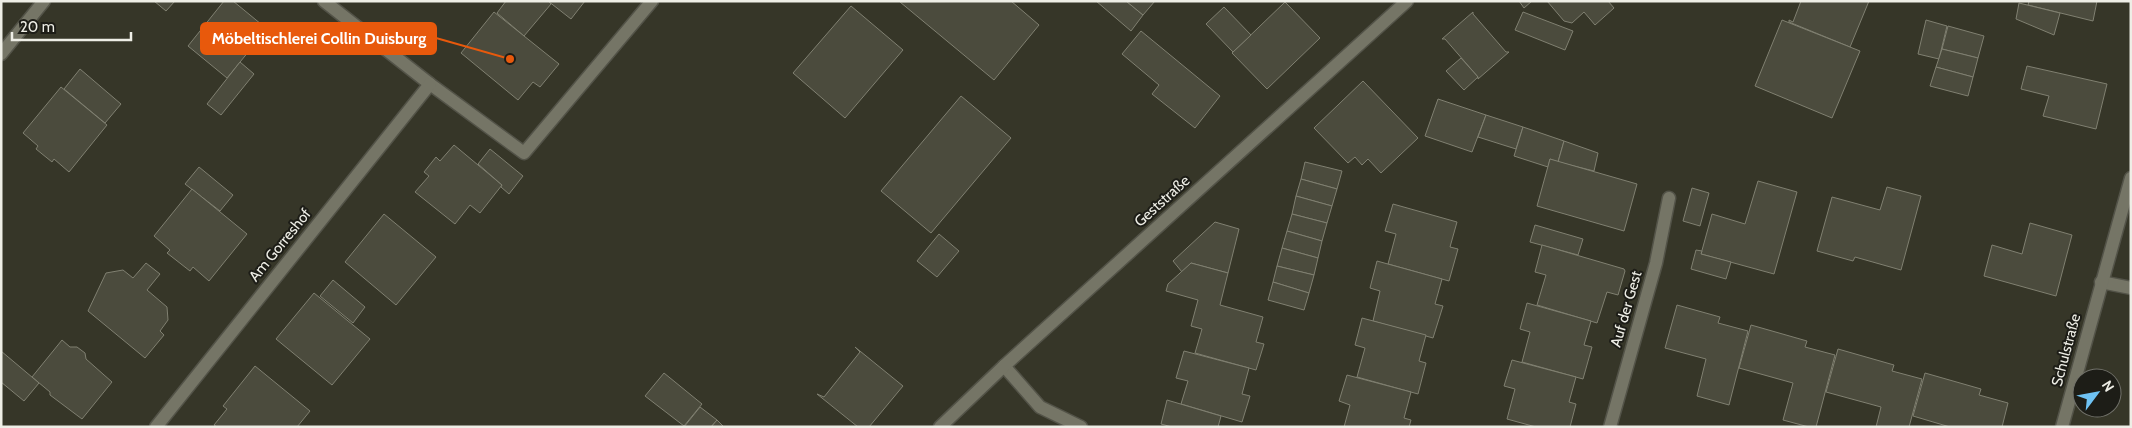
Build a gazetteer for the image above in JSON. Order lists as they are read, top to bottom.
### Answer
{
  "streets": {
    "street": [
      "Geststraße",
      "Am Gorreshof",
      "Auf der Gest",
      "Schulstraße"
    ]
  },
  "places": ["Möbeltischlerei Collin Duisburg"],
  "scale_bar": "20 m",
  "north": "top right"
}
